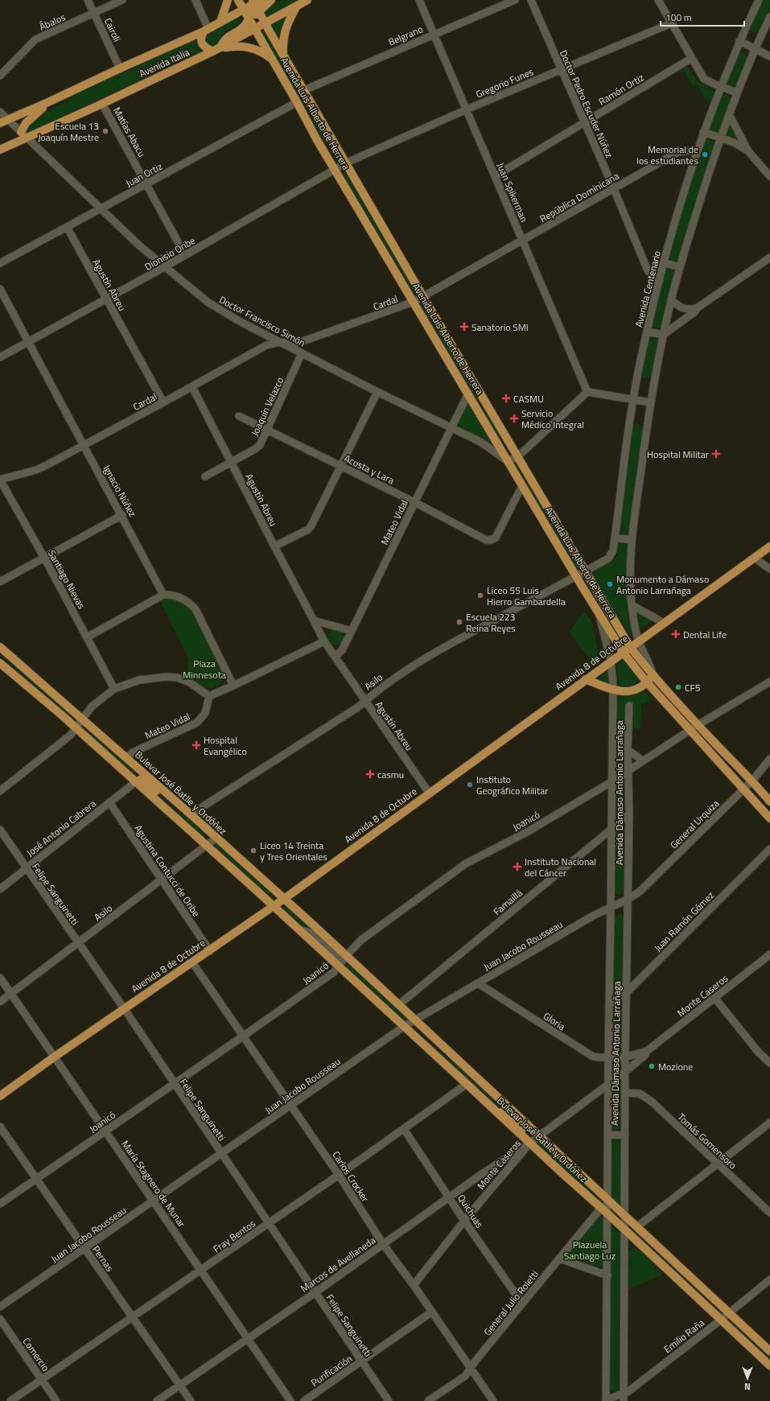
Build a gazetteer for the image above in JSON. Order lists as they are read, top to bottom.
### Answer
{
  "streets": {
    "main road": [
      "Avenida Italia",
      "Avenida Luis Alberto de Herrera",
      "Avenida 8 de Octubre",
      "Bulevar José Batlle y Ordóñez"
    ],
    "street": [
      "Ábalos",
      "Cairoli",
      "Belgrano",
      "Gregorio Funes",
      "Ramón Ortiz",
      "Doctor Pedro Escuder Núñez",
      "Matías Abacu",
      "Juan Ortiz",
      "Juan Spikerman",
      "República Dominicana",
      "Dionisio Oribe",
      "Agustín Abreu",
      "Avenida Centenario",
      "Cardal",
      "Doctor Francisco Simón",
      "Joaquín Velazco",
      "Acosta y Lara",
      "Ignacio Núñez",
      "Mateo Vidal",
      "Santiago Nievas",
      "Asilo",
      "Avenida Dámaso Antonio Larrañaga",
      "Joanicó",
      "General Urquiza",
      "José Antonio Cabrera",
      "Agustina Contucci de Oribe",
      "Felipe Sanguinetti",
      "Famaillá",
      "Juan Ramón Gómez",
      "Juan Jacobo Rousseau",
      "Monte Caseros",
      "Gloria",
      "Tomás Gomensoro",
      "Carlos Crocker",
      "María Stagnero de Munar",
      "Quichuas",
      "Fray Bentos",
      "Pernas",
      "Marcos de Avellaneda",
      "General Julio Roletti",
      "Emilio Raña",
      "Comercio",
      "Purificación"
    ]
  },
  "crossings": [
    ["Ábalos", "Cairoli"],
    ["Cairoli", "Avenida Italia"],
    ["Belgrano", "Avenida Luis Alberto de Herrera"],
    ["Belgrano", "Juan Spikerman"],
    ["Avenida Italia", "Avenida Luis Alberto de Herrera"],
    ["Avenida Italia", "Matías Abacu"],
    ["Avenida Italia", "Doctor Francisco Simón"],
    ["Gregorio Funes", "Doctor Pedro Escuder Núñez"],
    ["Gregorio Funes", "Avenida Luis Alberto de Herrera"],
    ["Gregorio Funes", "Juan Spikerman"],
    ["Gregorio Funes", "Dionisio Oribe"],
    ["Ramón Ortiz", "Doctor Pedro Escuder Núñez"],
    ["Ramón Ortiz", "Juan Spikerman"],
    ["Doctor Pedro Escuder Núñez", "República Dominicana"],
    ["Doctor Pedro Escuder Núñez", "Avenida Centenario"],
    ["Avenida Luis Alberto de Herrera", "Juan Ortiz"],
    ["Avenida Luis Alberto de Herrera", "República Dominicana"],
    ["Avenida Luis Alberto de Herrera", "Dionisio Oribe"],
    ["Avenida Luis Alberto de Herrera", "Avenida Centenario"],
    ["Avenida Luis Alberto de Herrera", "Cardal"],
    ["Avenida Luis Alberto de Herrera", "Doctor Francisco Simón"],
    ["Avenida Luis Alberto de Herrera", "Acosta y Lara"],
    ["Avenida Luis Alberto de Herrera", "Mateo Vidal"],
    ["Avenida Luis Alberto de Herrera", "Avenida 8 de Octubre"],
    ["Avenida Luis Alberto de Herrera", "Asilo"],
    ["Avenida Luis Alberto de Herrera", "Avenida Dámaso Antonio Larrañaga"],
    ["Avenida Luis Alberto de Herrera", "Joanicó"],
    ["Avenida Luis Alberto de Herrera", "General Urquiza"],
    ["Matías Abacu", "Juan Ortiz"],
    ["Matías Abacu", "Dionisio Oribe"],
    ["Juan Ortiz", "Agustín Abreu"],
    ["Juan Ortiz", "Doctor Francisco Simón"],
    ["Juan Spikerman", "República Dominicana"],
    ["República Dominicana", "Avenida Centenario"],
    ["República Dominicana", "Cardal"],
    ["Dionisio Oribe", "Agustín Abreu"],
    ["Dionisio Oribe", "Doctor Francisco Simón"],
    ["Dionisio Oribe", "Ignacio Núñez"],
    ["Agustín Abreu", "Cardal"],
    ["Agustín Abreu", "Joaquín Velazco"],
    ["Agustín Abreu", "Mateo Vidal"],
    ["Agustín Abreu", "Avenida 8 de Octubre"],
    ["Agustín Abreu", "Asilo"],
    ["Avenida Centenario", "Asilo"],
    ["Cardal", "Doctor Francisco Simón"],
    ["Cardal", "Ignacio Núñez"],
    ["Cardal", "Santiago Nievas"],
    ["Doctor Francisco Simón", "Joaquín Velazco"],
    ["Doctor Francisco Simón", "Mateo Vidal"],
    ["Joaquín Velazco", "Acosta y Lara"],
    ["Acosta y Lara", "Mateo Vidal"],
    ["Mateo Vidal", "Bulevar José Batlle y Ordóñez"],
    ["Avenida 8 de Octubre", "Bulevar José Batlle y Ordóñez"],
    ["Avenida 8 de Octubre", "Avenida Dámaso Antonio Larrañaga"],
    ["Avenida 8 de Octubre", "Agustina Contucci de Oribe"],
    ["Avenida 8 de Octubre", "Felipe Sanguinetti"],
    ["Avenida 8 de Octubre", "Carlos Crocker"],
    ["Avenida 8 de Octubre", "María Stagnero de Munar"],
    ["Asilo", "Bulevar José Batlle y Ordóñez"],
    ["Asilo", "Agustina Contucci de Oribe"],
    ["Asilo", "Felipe Sanguinetti"],
    ["Asilo", "María Stagnero de Munar"],
    ["Bulevar José Batlle y Ordóñez", "Avenida Dámaso Antonio Larrañaga"],
    ["Bulevar José Batlle y Ordóñez", "Joanicó"],
    ["Bulevar José Batlle y Ordóñez", "José Antonio Cabrera"],
    ["Bulevar José Batlle y Ordóñez", "Famaillá"],
    ["Bulevar José Batlle y Ordóñez", "Juan Jacobo Rousseau"],
    ["Bulevar José Batlle y Ordóñez", "Monte Caseros"],
    ["Bulevar José Batlle y Ordóñez", "Fray Bentos"],
    ["Bulevar José Batlle y Ordóñez", "Marcos de Avellaneda"],
    ["Bulevar José Batlle y Ordóñez", "General Julio Roletti"],
    ["Bulevar José Batlle y Ordóñez", "Emilio Raña"],
    ["Avenida Dámaso Antonio Larrañaga", "Joanicó"],
    ["Avenida Dámaso Antonio Larrañaga", "General Urquiza"],
    ["Avenida Dámaso Antonio Larrañaga", "Famaillá"],
    ["Avenida Dámaso Antonio Larrañaga", "Juan Ramón Gómez"],
    ["Avenida Dámaso Antonio Larrañaga", "Juan Jacobo Rousseau"],
    ["Avenida Dámaso Antonio Larrañaga", "Monte Caseros"],
    ["Avenida Dámaso Antonio Larrañaga", "Gloria"],
    ["Avenida Dámaso Antonio Larrañaga", "Tomás Gomensoro"],
    ["Avenida Dámaso Antonio Larrañaga", "Emilio Raña"],
    ["Joanicó", "Felipe Sanguinetti"],
    ["Joanicó", "Carlos Crocker"],
    ["Joanicó", "María Stagnero de Munar"],
    ["Joanicó", "Pernas"],
    ["General Urquiza", "Juan Jacobo Rousseau"],
    ["José Antonio Cabrera", "Agustina Contucci de Oribe"],
    ["José Antonio Cabrera", "Felipe Sanguinetti"],
    ["Felipe Sanguinetti", "Juan Jacobo Rousseau"],
    ["Felipe Sanguinetti", "Fray Bentos"],
    ["Felipe Sanguinetti", "Marcos de Avellaneda"],
    ["Felipe Sanguinetti", "Purificación"],
    ["Juan Jacobo Rousseau", "Gloria"],
    ["Juan Jacobo Rousseau", "Carlos Crocker"],
    ["Juan Jacobo Rousseau", "María Stagnero de Munar"],
    ["Juan Jacobo Rousseau", "Pernas"],
    ["Monte Caseros", "Gloria"],
    ["Monte Caseros", "Carlos Crocker"],
    ["Monte Caseros", "Quichuas"],
    ["Monte Caseros", "Marcos de Avellaneda"],
    ["Carlos Crocker", "Fray Bentos"],
    ["Carlos Crocker", "Marcos de Avellaneda"],
    ["Carlos Crocker", "General Julio Roletti"],
    ["Carlos Crocker", "Purificación"],
    ["María Stagnero de Munar", "Fray Bentos"],
    ["María Stagnero de Munar", "Marcos de Avellaneda"],
    ["Quichuas", "Fray Bentos"],
    ["Quichuas", "Marcos de Avellaneda"],
    ["Quichuas", "General Julio Roletti"],
    ["Fray Bentos", "Pernas"],
    ["Fray Bentos", "Comercio"],
    ["Pernas", "Marcos de Avellaneda"]
  ],
  "parks": ["Plaza Minnesota", "Plazuela Santiago Luz"],
  "places": {
    "other": [
      "Escuela 13 Joaquín Mestre",
      "Memorial de los estudiantes",
      "Monumento a Dámaso Antonio Larrañaga",
      "Liceo 55 Luis Hierro Gambardella",
      "Escuela 223 Reina Reyes",
      "CF5",
      "Instituto Geográfico Militar",
      "Liceo 14 Treinta y Tres Orientales",
      "Mozione"
    ],
    "health": [
      "Sanatorio SMI",
      "CASMU",
      "Servicio Médico Integral",
      "Hospital Militar",
      "Dental Life",
      "Hospital Evangélico",
      "casmu",
      "Instituto Nacional del Cáncer"
    ]
  },
  "scale_bar": "100 m",
  "north": "bottom"
}
